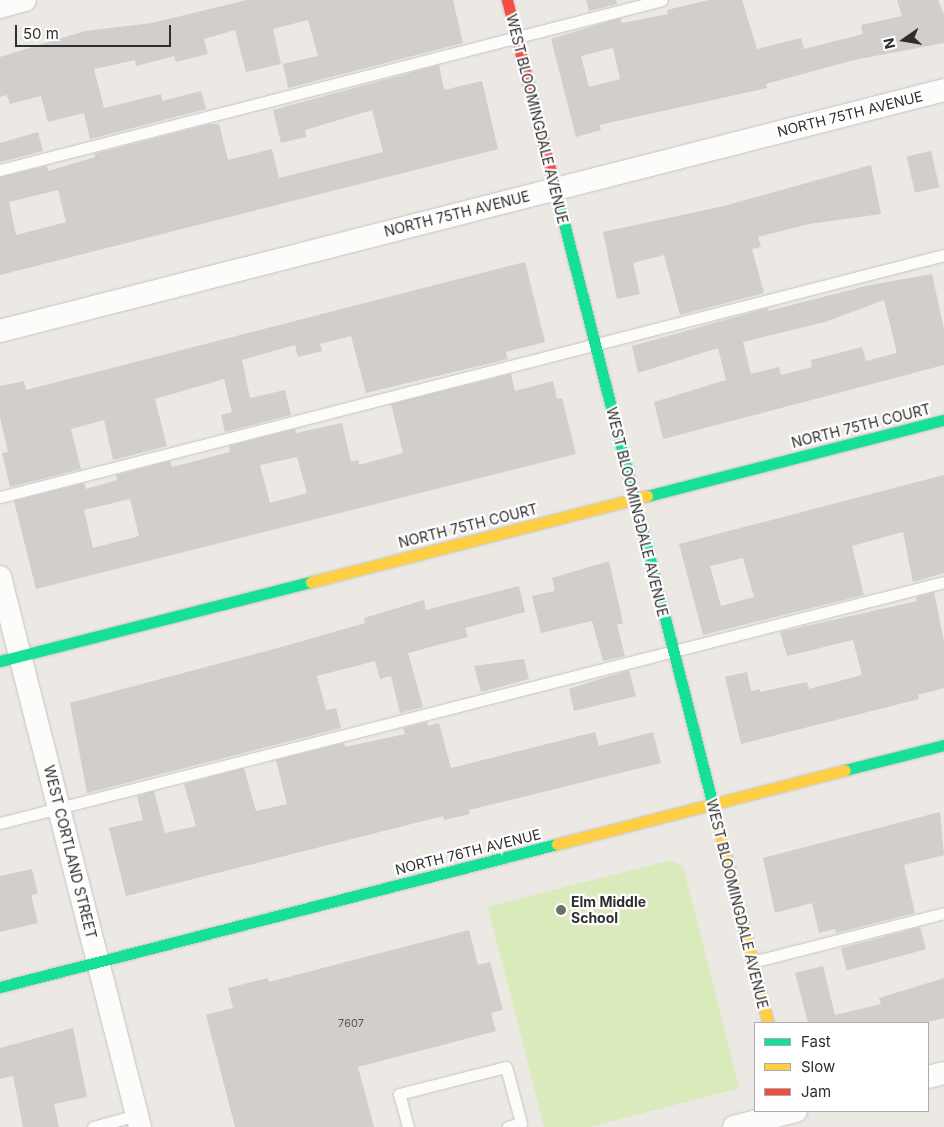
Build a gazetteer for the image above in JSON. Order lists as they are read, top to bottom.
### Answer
{
  "streets": {
    "street": [
      "NORTH 75TH AVENUE",
      "WEST BLOOMINGDALE AVENUE",
      "NORTH 75TH COURT",
      "WEST CORTLAND STREET",
      "NORTH 76TH AVENUE"
    ]
  },
  "crossings": [
    ["NORTH 75TH AVENUE", "WEST BLOOMINGDALE AVENUE"],
    ["WEST BLOOMINGDALE AVENUE", "NORTH 75TH COURT"],
    ["WEST BLOOMINGDALE AVENUE", "NORTH 76TH AVENUE"],
    ["NORTH 75TH COURT", "WEST CORTLAND STREET"],
    ["WEST CORTLAND STREET", "NORTH 76TH AVENUE"]
  ],
  "places": ["Elm Middle School"],
  "house_numbers": ["7607"],
  "legend": ["Fast", "Slow", "Jam"],
  "scale_bar": "50 m",
  "north": "left"
}
